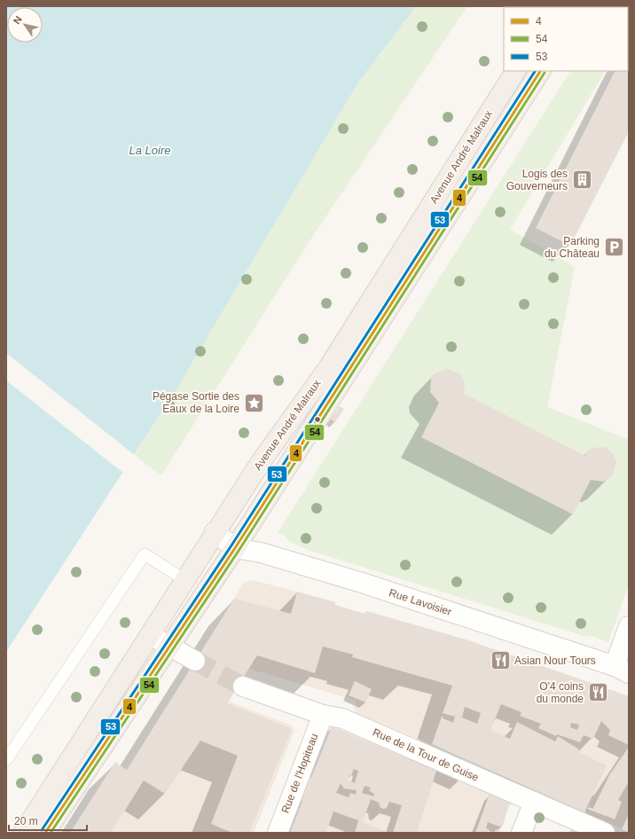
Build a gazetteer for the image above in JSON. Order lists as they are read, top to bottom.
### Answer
{
  "streets": {
    "main road": ["Avenue André Malraux"],
    "street": ["Rue Lavoisier", "Rue de la Tour de Guise", "Rue de l'Hopiteau"]
  },
  "crossings": [
    ["Avenue André Malraux", "Rue Lavoisier"],
    ["Rue de la Tour de Guise", "Rue de l'Hopiteau"]
  ],
  "water": ["La Loire"],
  "places": {
    "building": ["Logis des Gouverneurs"],
    "parking": ["Parking du Château"],
    "place": ["Pégase Sortie des Eaux de la Loire"],
    "restaurant": ["Asian Nour Tours", "O'4 coins du monde"]
  },
  "lines": ["transit line 4", "transit line 53", "transit line 54"],
  "legend": ["4", "54", "53"],
  "scale_bar": "20 m",
  "north": "top left"
}
